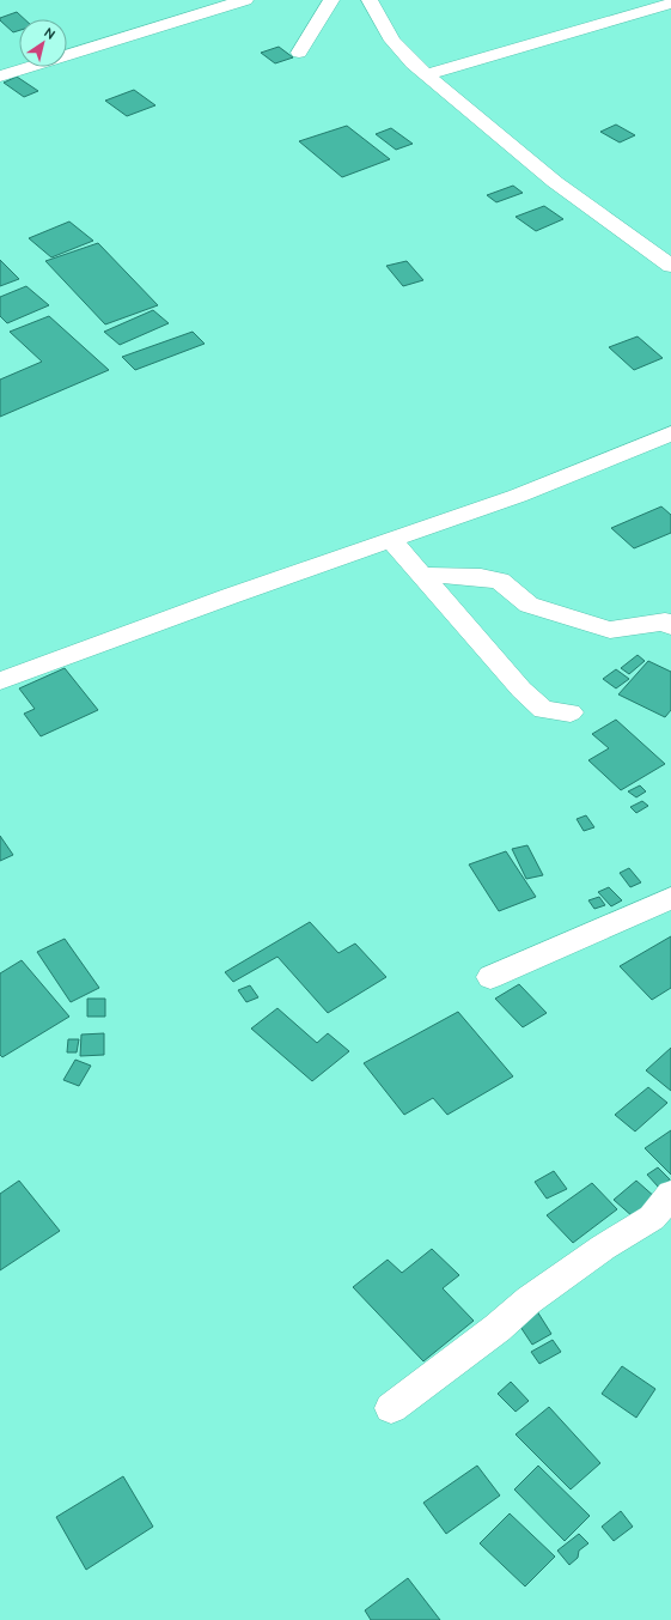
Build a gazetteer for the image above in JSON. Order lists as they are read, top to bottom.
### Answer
{
  "north": "top right"
}
